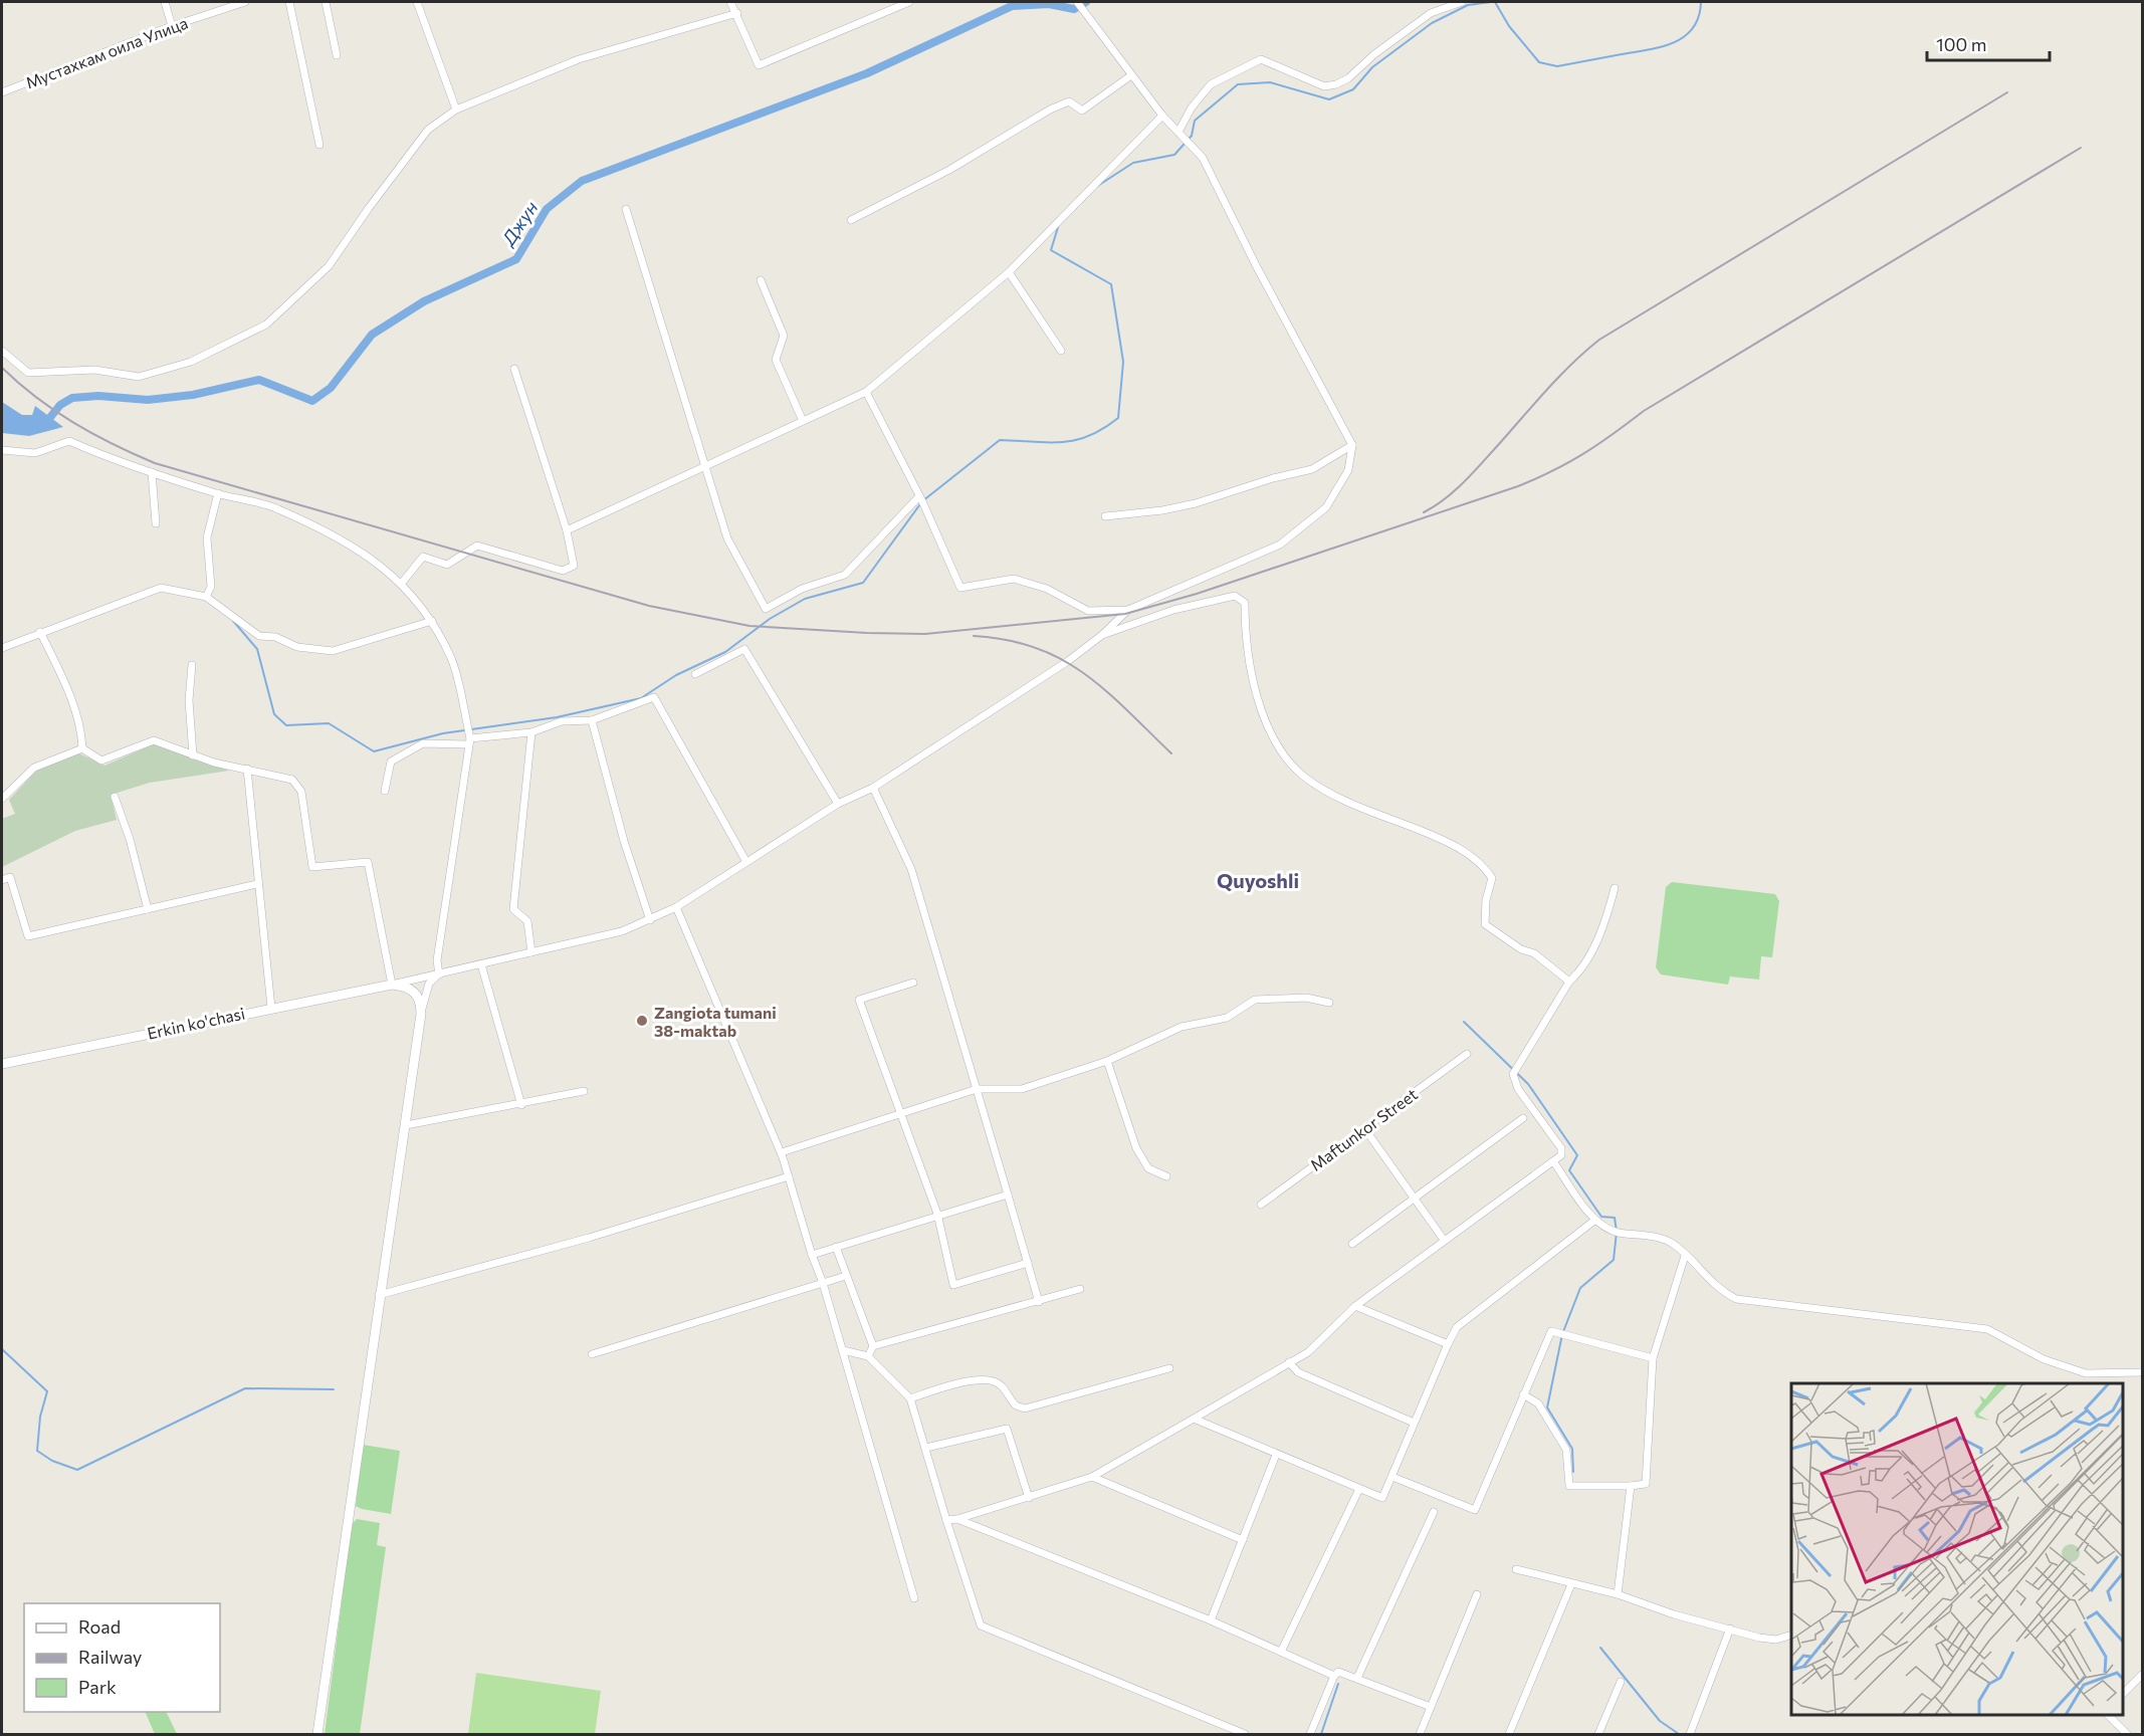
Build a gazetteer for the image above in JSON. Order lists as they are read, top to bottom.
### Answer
{
  "streets": {
    "main road": ["Erkin ko'chasi"],
    "street": ["Мустахкам оила Улица", "Maftunkor Street"]
  },
  "districts": ["Quyoshli"],
  "water": ["Джун"],
  "places": ["Zangiota tumani 38-maktab"],
  "legend": ["Road", "Railway", "Park"],
  "scale_bar": "100 m"
}
